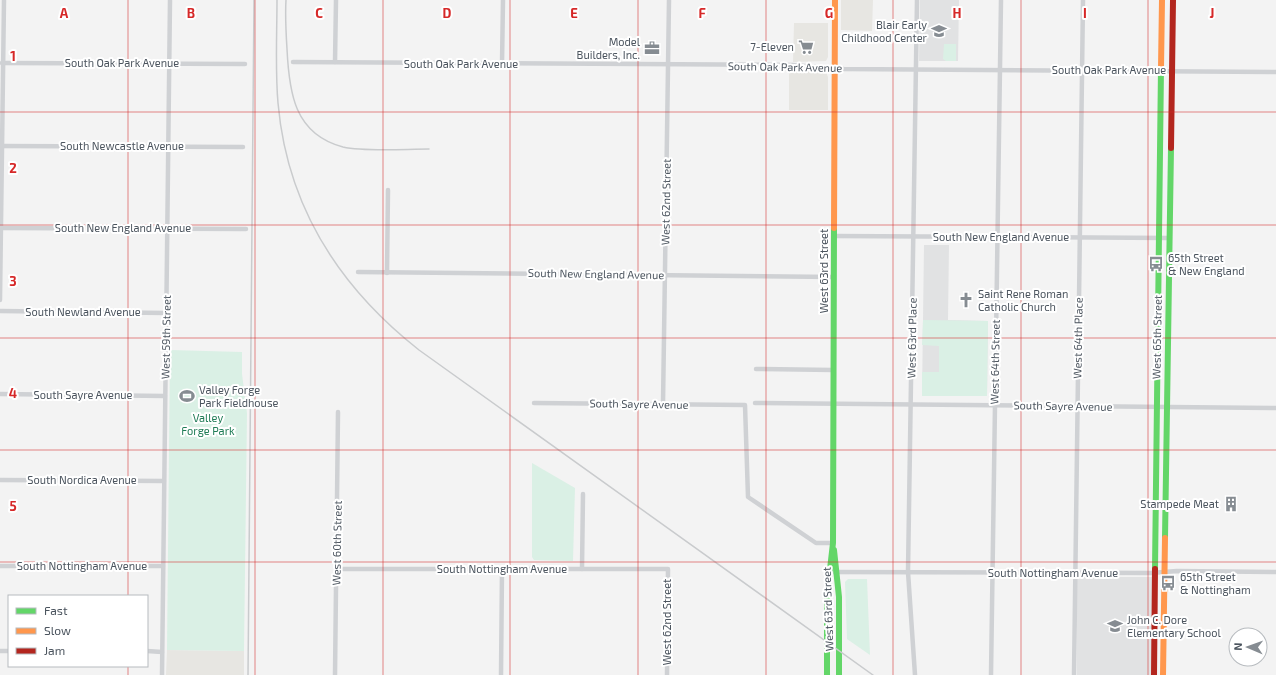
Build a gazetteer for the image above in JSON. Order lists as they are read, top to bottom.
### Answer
{
  "streets": {
    "street": [
      "South Oak Park Avenue",
      "South Newcastle Avenue",
      "West 62nd Street",
      "South New England Avenue",
      "West 63rd Street",
      "South Newland Avenue",
      "West 59th Street",
      "West 65th Street",
      "West 63rd Place",
      "West 64th Place",
      "West 64th Street",
      "South Sayre Avenue",
      "South Nordica Avenue",
      "West 60th Street",
      "South Nottingham Avenue"
    ]
  },
  "crossings": [
    ["South Oak Park Avenue", "West 62nd Street"],
    ["South Oak Park Avenue", "West 63rd Street"],
    ["South Oak Park Avenue", "West 59th Street"],
    ["South Oak Park Avenue", "West 65th Street"],
    ["South Oak Park Avenue", "West 63rd Place"],
    ["South Oak Park Avenue", "West 64th Place"],
    ["South Oak Park Avenue", "West 64th Street"],
    ["South Newcastle Avenue", "West 59th Street"],
    ["West 62nd Street", "South New England Avenue"],
    ["West 62nd Street", "South Sayre Avenue"],
    ["West 62nd Street", "South Nottingham Avenue"],
    ["South New England Avenue", "West 63rd Street"],
    ["South New England Avenue", "West 59th Street"],
    ["South New England Avenue", "West 65th Street"],
    ["South New England Avenue", "West 63rd Place"],
    ["South New England Avenue", "West 64th Place"],
    ["South New England Avenue", "West 64th Street"],
    ["West 63rd Street", "South Sayre Avenue"],
    ["West 63rd Street", "South Nottingham Avenue"],
    ["South Newland Avenue", "West 59th Street"],
    ["West 59th Street", "South Sayre Avenue"],
    ["West 59th Street", "South Nordica Avenue"],
    ["West 59th Street", "South Nottingham Avenue"],
    ["West 65th Street", "South Sayre Avenue"],
    ["West 65th Street", "South Nottingham Avenue"],
    ["West 63rd Place", "South Sayre Avenue"],
    ["West 63rd Place", "South Nottingham Avenue"],
    ["West 64th Place", "South Sayre Avenue"],
    ["West 64th Place", "South Nottingham Avenue"],
    ["West 64th Street", "South Sayre Avenue"],
    ["West 64th Street", "South Nottingham Avenue"],
    ["West 60th Street", "South Nottingham Avenue"]
  ],
  "parks": ["Valley Forge Park"],
  "places": {
    "school or university": ["Blair Early Childhood Center", "John C. Dore Elementary School"],
    "supermarket": ["7-Eleven"],
    "office": ["Model Builders, Inc."],
    "bus stop": ["65th Street & New England", "65th Street & Nottingham"],
    "church": ["Saint Rene Roman Catholic Church"],
    "sports": ["Valley Forge Park Fieldhouse"],
    "building": ["Stampede Meat"]
  },
  "legend": ["Fast", "Slow", "Jam"],
  "north": "left",
  "grid": {
    "columns": [
      "A",
      "B",
      "C",
      "D",
      "E",
      "F",
      "G",
      "H",
      "I",
      "J"
    ],
    "rows": [
      "1",
      "2",
      "3",
      "4",
      "5"
    ]
  }
}
